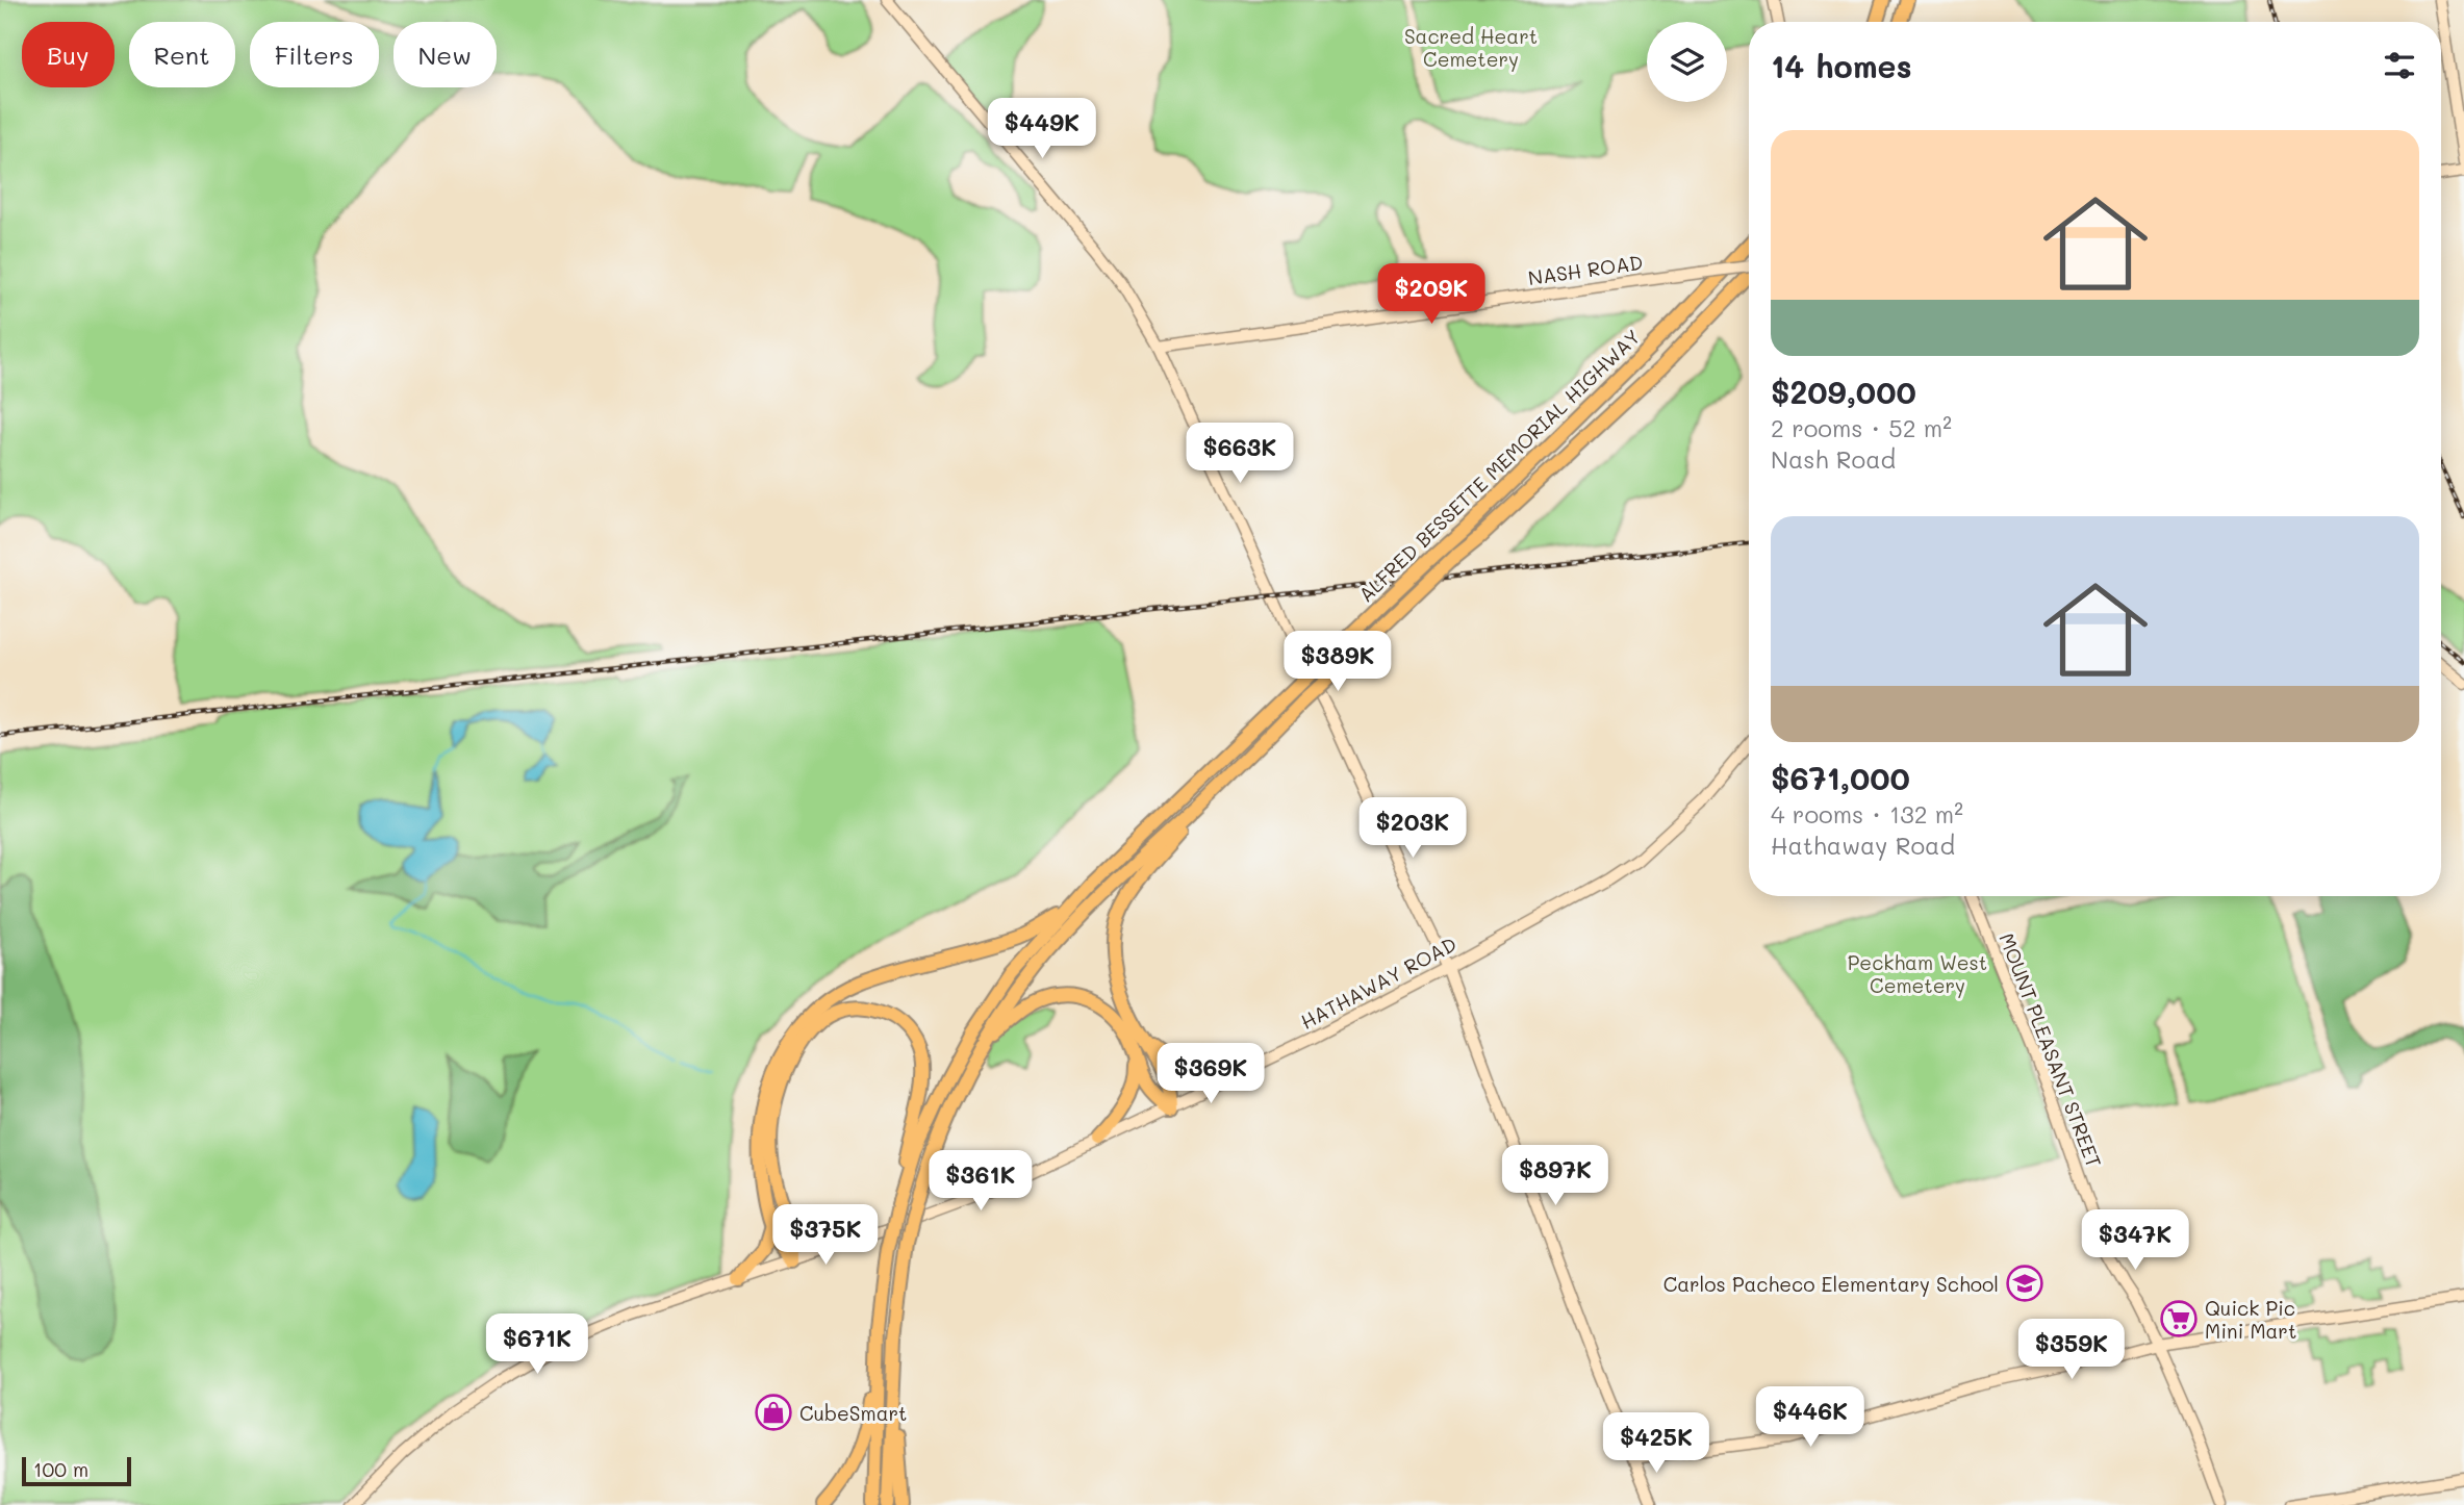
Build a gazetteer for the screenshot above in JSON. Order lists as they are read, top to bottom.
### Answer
{
  "streets": {
    "highway": ["ALFRED BESSETTE MEMORIAL HIGHWAY"],
    "main road": ["NASH ROAD", "HATHAWAY ROAD", "MOUNT PLEASANT STREET"]
  },
  "parks": ["Sacred Heart Cemetery", "Peckham West Cemetery"],
  "places": {
    "school or university": ["Carlos Pacheco Elementary School"],
    "supermarket": ["Quick Pic Mini Mart"],
    "shop": ["CubeSmart"]
  },
  "scale_bar": "100 m",
  "page": {
    "chip": [
      "Buy",
      "Rent",
      "Filters",
      "New"
    ],
    "heading": "14 homes",
    "price": [
      "$449K",
      "$209K",
      "$663K",
      "$389K",
      "$203K",
      "$369K",
      "$897K",
      "$361K",
      "$375K",
      "$347K",
      "$671K",
      "$359K",
      "$446K",
      "$425K"
    ],
    "list": [
      {
        "name": "$209,000",
        "note": "2 rooms · 52 m² · Nash Road"
      },
      {
        "name": "$671,000",
        "note": "4 rooms · 132 m² · Hathaway Road"
      }
    ],
    "scale": "100 m"
  }
}
